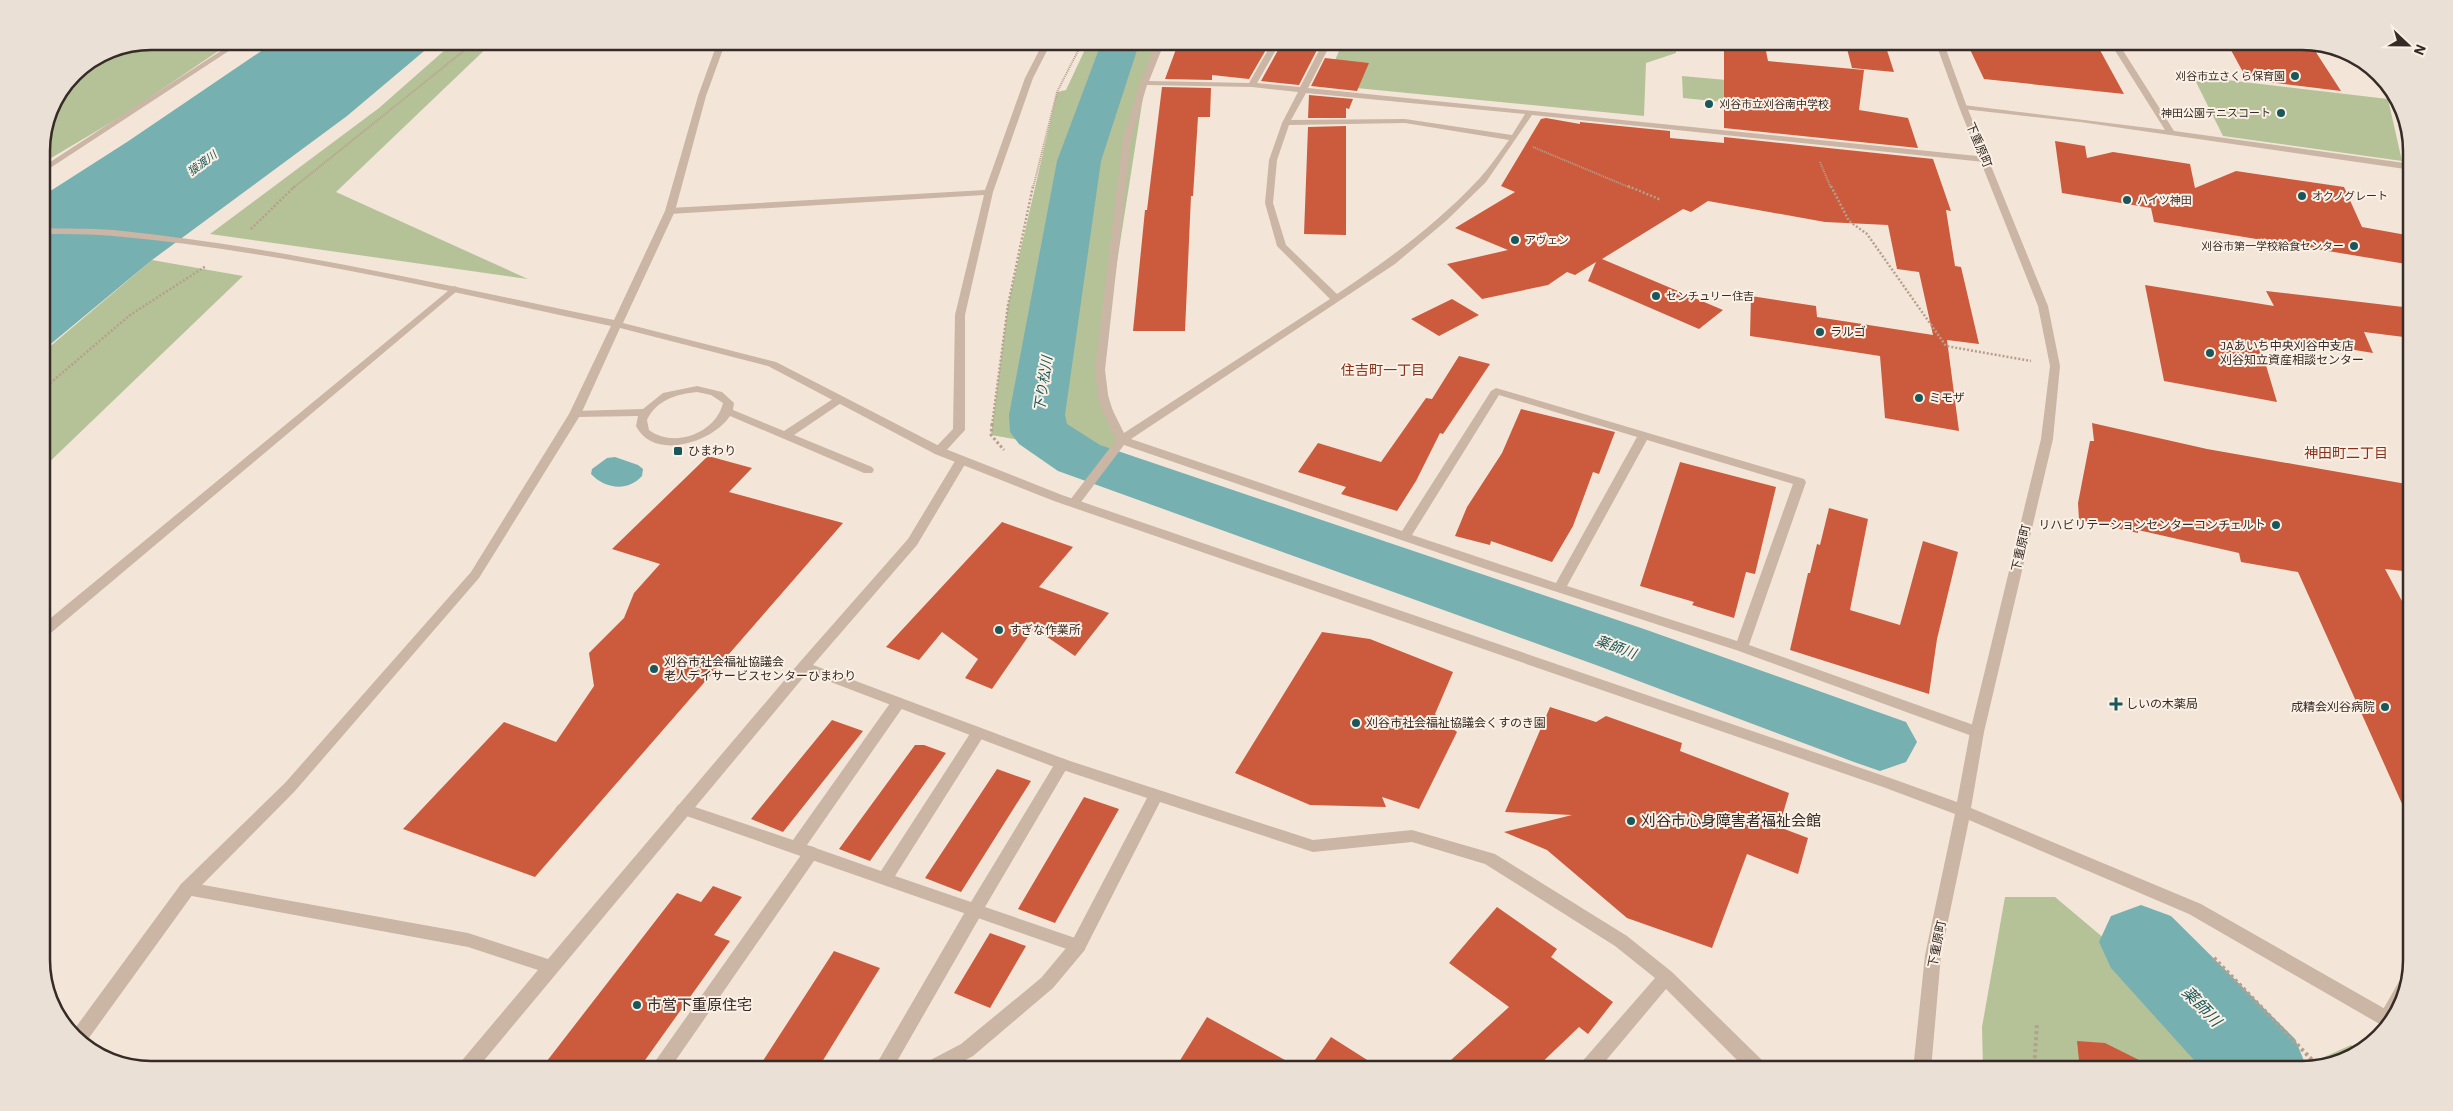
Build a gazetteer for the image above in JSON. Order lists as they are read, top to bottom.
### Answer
{
  "streets": {
    "street": ["下重原町"]
  },
  "districts": ["住吉町一丁目", "神田町二丁目"],
  "water": ["猿渡川", "下り松川", "薬師川"],
  "places": {
    "other": [
      "刈谷市立さくら保育園",
      "刈谷市立刈谷南中学校",
      "神田公園テニスコート",
      "オクノグレート",
      "ハイツ神田",
      "アヴェン",
      "刈谷市第一学校給食センター",
      "センチュリー住吉",
      "ラルゴ",
      "JAあいち中央刈谷中支店 刈谷知立資産相談センター",
      "ミモザ",
      "リハビリテーションセンターコンチェルト",
      "すぎな作業所",
      "刈谷市社会福祉協議会 老人デイサービスセンターひまわり",
      "成精会刈谷病院",
      "刈谷市社会福祉協議会くすのき園",
      "刈谷市心身障害者福祉会館",
      "市営下重原住宅"
    ],
    "transit": ["ひまわり"],
    "health": ["しいの木薬局"]
  },
  "north": "right"
}
